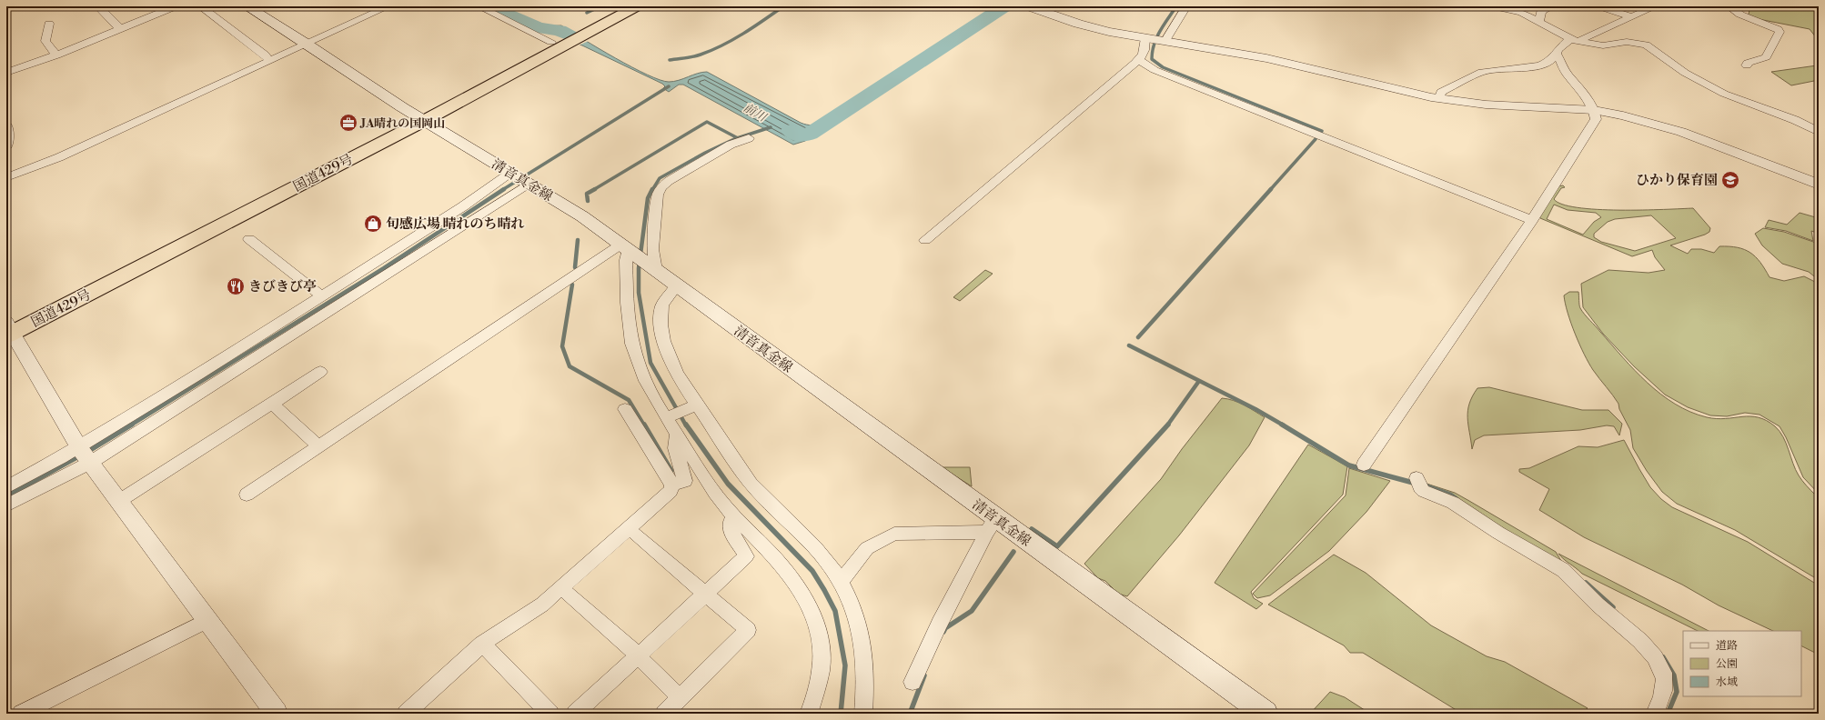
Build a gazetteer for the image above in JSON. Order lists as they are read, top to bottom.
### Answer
{
  "streets": {
    "highway": ["国道429号"],
    "main road": ["清音真金線"]
  },
  "crossings": [
    ["国道429号", "清音真金線"]
  ],
  "water": ["前川"],
  "places": {
    "office": ["JA晴れの国岡山"],
    "school or university": ["ひかり保育園"],
    "shop": ["旬感広場 晴れのち晴れ"],
    "restaurant": ["きびきび亭"]
  },
  "legend": ["道路", "公園", "水域"]
}
